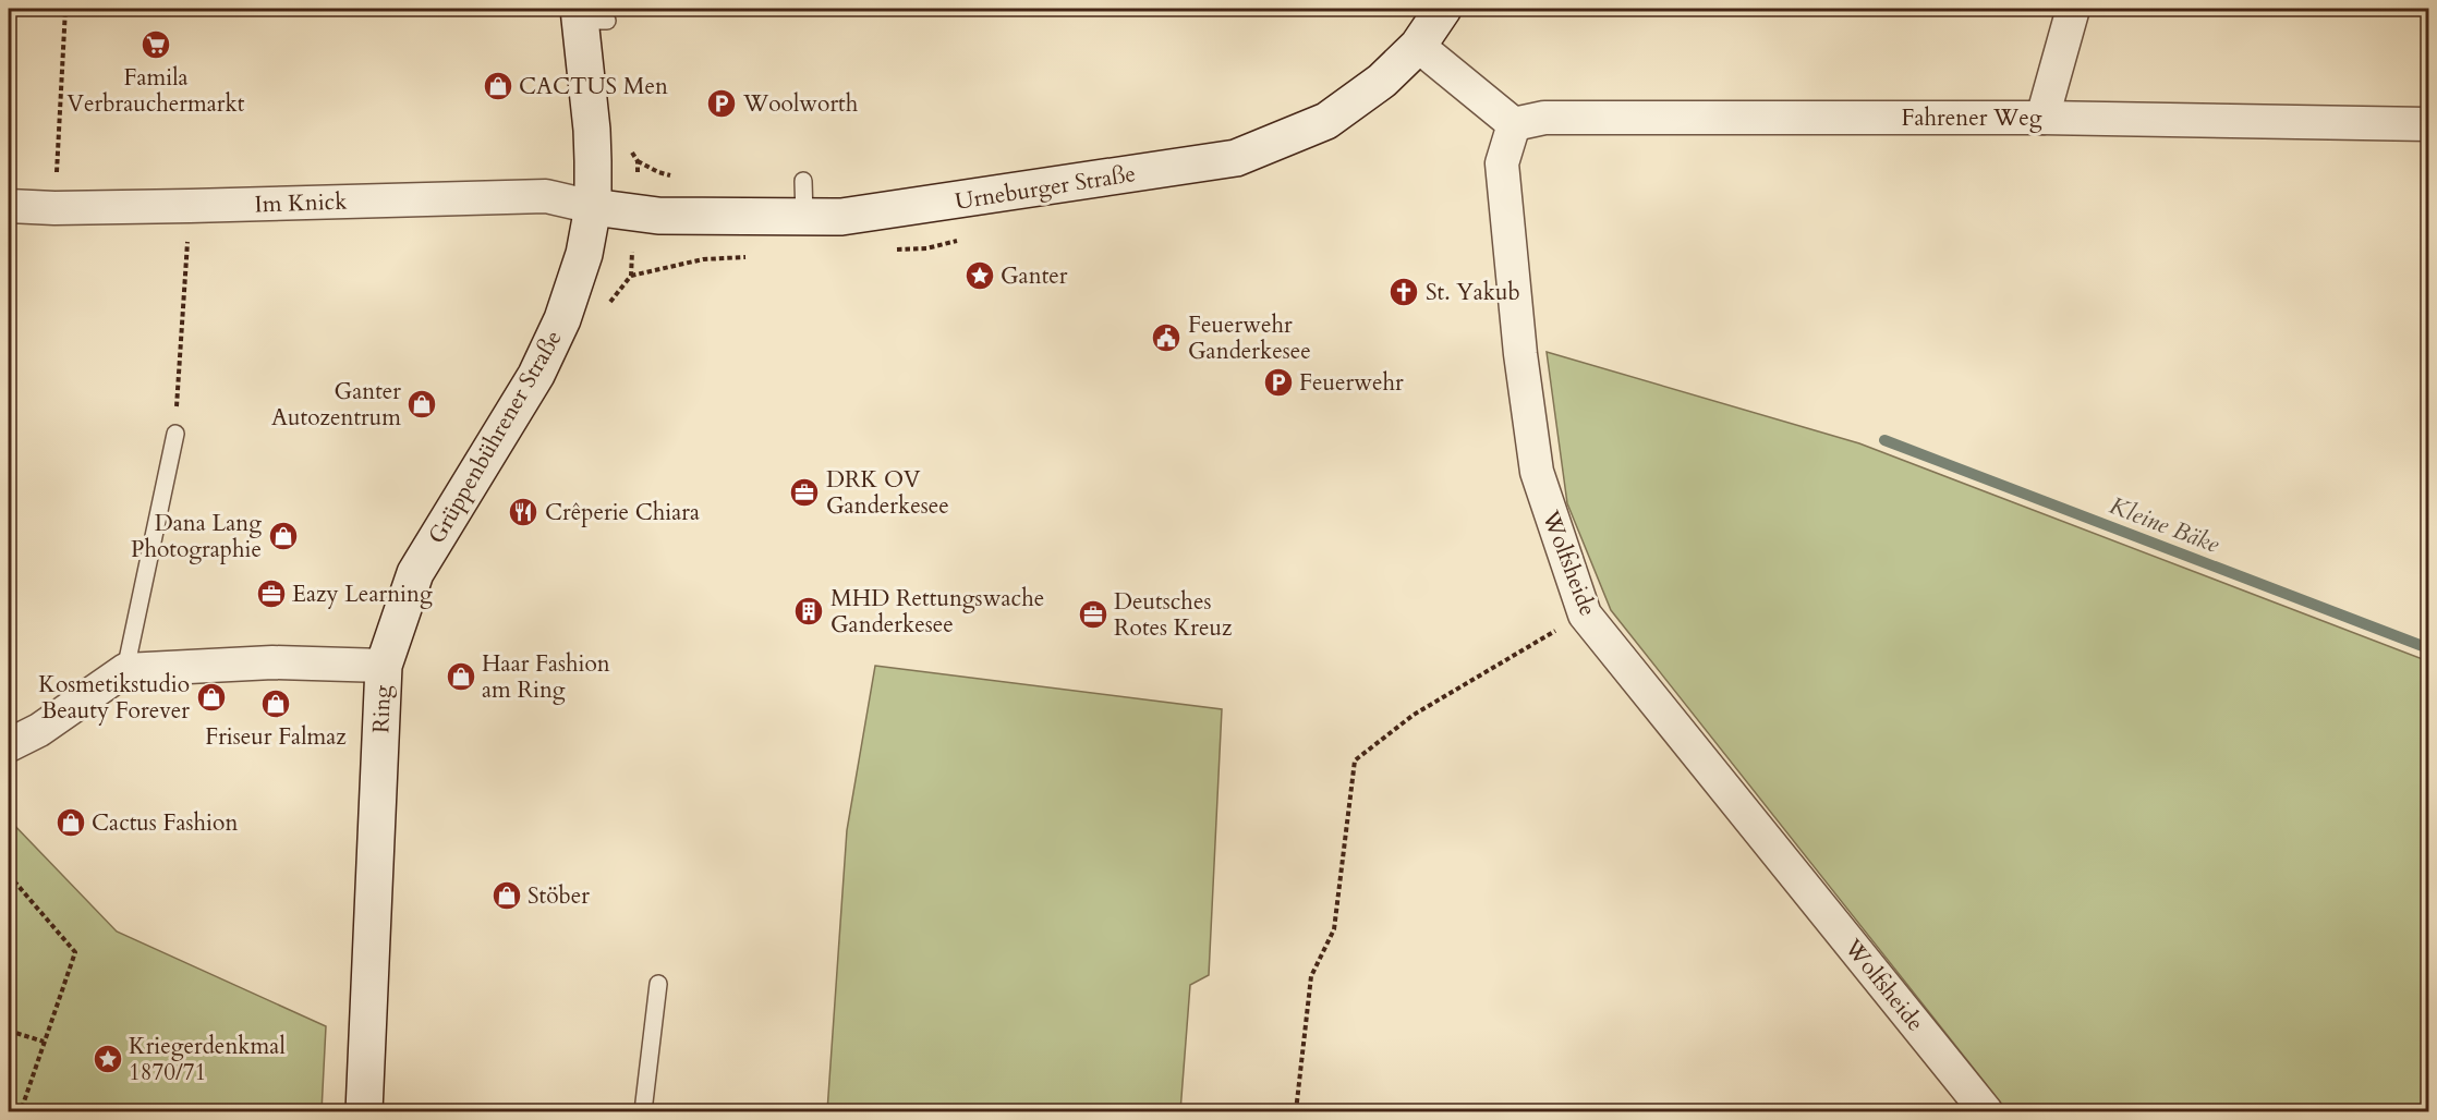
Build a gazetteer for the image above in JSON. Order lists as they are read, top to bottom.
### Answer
{
  "streets": {
    "street": [
      "Fahrener Weg",
      "Urneburger Straße",
      "Im Knick",
      "Grüppenbührener Straße",
      "Wolfsheide",
      "Ring"
    ]
  },
  "crossings": [
    ["Fahrener Weg", "Wolfsheide"],
    ["Urneburger Straße", "Im Knick"],
    ["Urneburger Straße", "Grüppenbührener Straße"],
    ["Im Knick", "Grüppenbührener Straße"],
    ["Grüppenbührener Straße", "Ring"]
  ],
  "water": ["Kleine Bäke"],
  "places": {
    "supermarket": ["Famila Verbrauchermarkt"],
    "shop": [
      "CACTUS Men",
      "Ganter Autozentrum",
      "Dana Lang Photographie",
      "Haar Fashion am Ring",
      "Kosmetikstudio Beauty Forever",
      "Friseur Falmaz",
      "Cactus Fashion",
      "Stöber"
    ],
    "parking": ["Woolworth", "Feuerwehr"],
    "place": ["Ganter", "Kriegerdenkmal 1870/71"],
    "church": ["St. Yakub"],
    "public building": ["Feuerwehr Ganderkesee"],
    "office": ["DRK OV Ganderkesee", "Eazy Learning", "Deutsches Rotes Kreuz"],
    "restaurant": ["Crêperie Chiara"],
    "building": ["MHD Rettungswache Ganderkesee"]
  }
}
